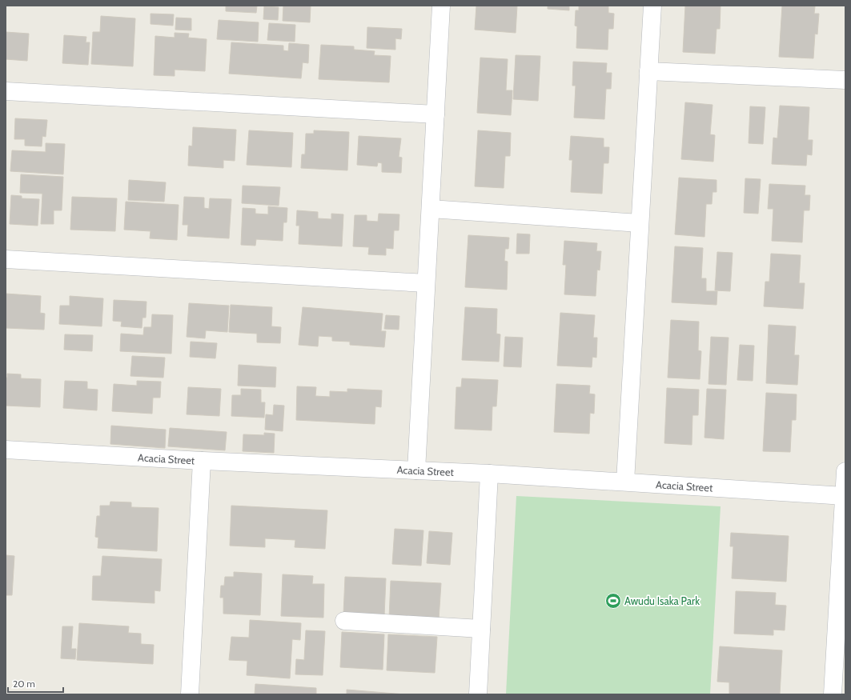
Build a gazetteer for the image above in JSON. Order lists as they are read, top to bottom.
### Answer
{
  "streets": {
    "street": ["Acacia Street"]
  },
  "places": {
    "sports": ["Awudu Isaka Park"]
  },
  "scale_bar": "20 m"
}
